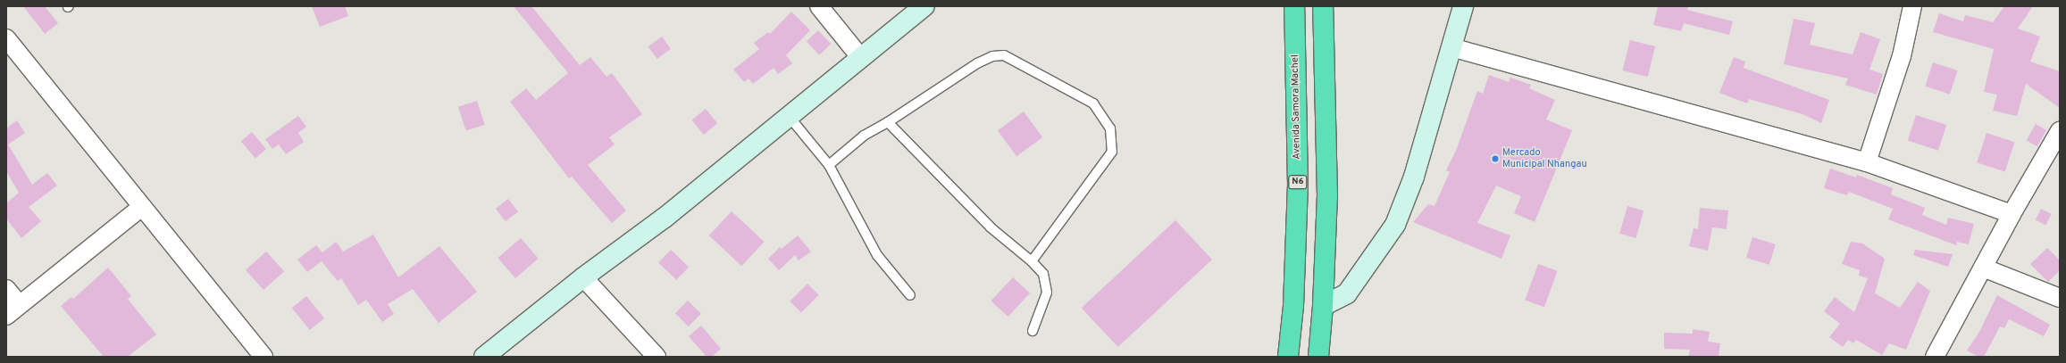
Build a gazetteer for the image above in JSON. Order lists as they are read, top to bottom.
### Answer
{
  "streets": {
    "highway": ["Avenida Samora Machel", "N6"]
  },
  "places": ["Mercado Municipal Nhangau"]
}
